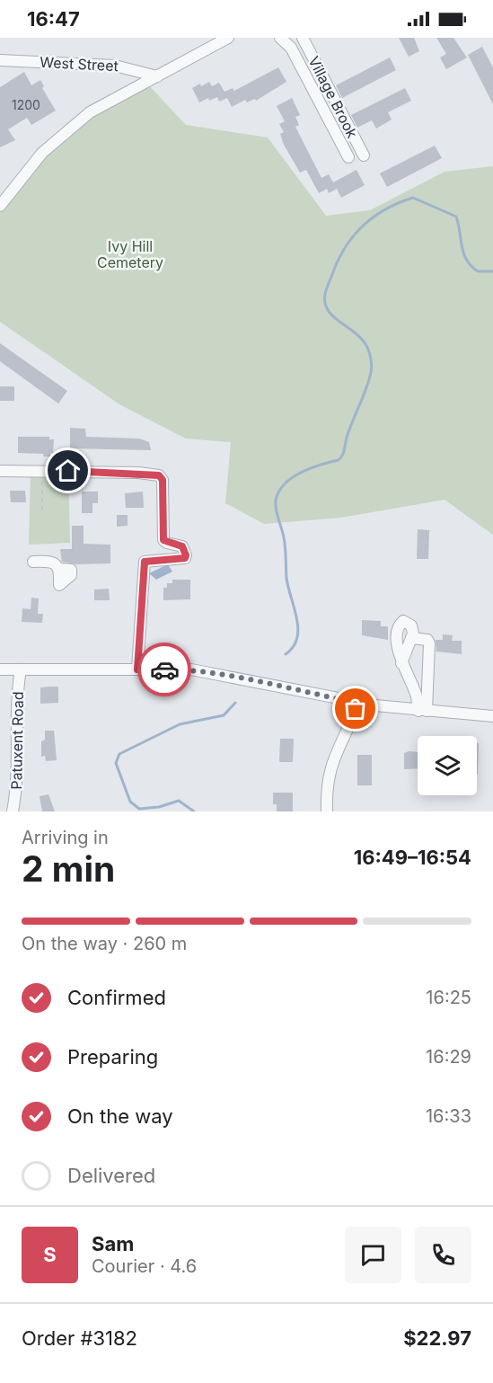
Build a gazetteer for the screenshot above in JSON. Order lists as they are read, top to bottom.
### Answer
{
  "streets": {
    "street": ["West Street", "Village Brook", "Patuxent Road"]
  },
  "parks": ["Ivy Hill Cemetery"],
  "house_numbers": ["1200"],
  "page": {
    "status": "16:47",
    "heading": ["2 min", "Arriving in", "16:49–16:54"],
    "panel": [
      "Sam",
      "Courier · 4.6",
      "Order #3182",
      "$22.97"
    ],
    "bar": "On the way · 260 m",
    "list": [
      ["Confirmed", "16:25"],
      ["Preparing", "16:29"],
      ["On the way", "16:33"],
      "Delivered"
    ],
    "round": "S"
  }
}
